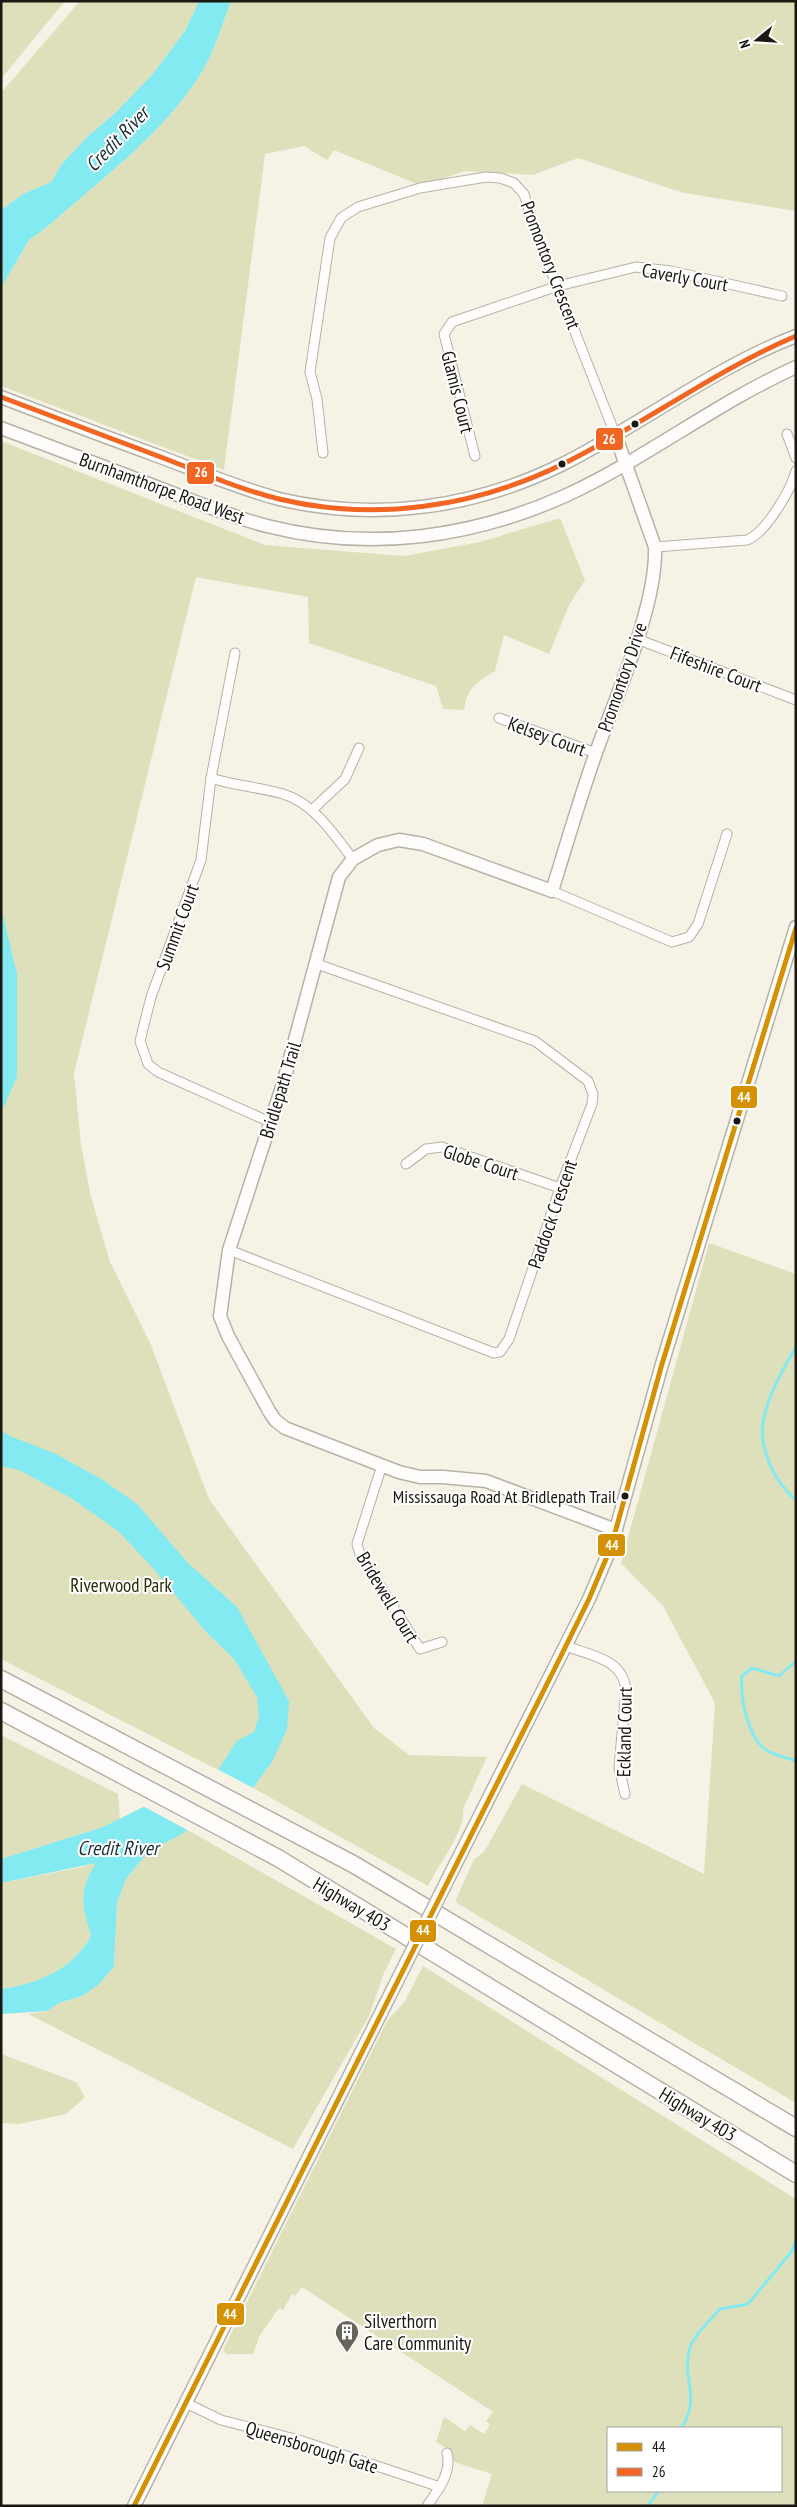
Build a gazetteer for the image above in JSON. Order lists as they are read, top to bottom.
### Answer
{
  "streets": {
    "highway": ["Highway 403"],
    "main road": ["Burnhamthorpe Road West", "Promontory Drive", "Bridlepath Trail"],
    "street": [
      "Promontory Crescent",
      "Caverly Court",
      "Glamis Court",
      "Fifeshire Court",
      "Kelsey Court",
      "Summit Court",
      "Globe Court",
      "Paddock Crescent",
      "Bridewell Court",
      "Eckland Court",
      "Queensborough Gate"
    ]
  },
  "crossings": [
    ["Promontory Crescent", "Caverly Court"],
    ["Promontory Crescent", "Glamis Court"],
    ["Promontory Crescent", "Burnhamthorpe Road West"],
    ["Promontory Crescent", "Promontory Drive"],
    ["Caverly Court", "Glamis Court"],
    ["Burnhamthorpe Road West", "Promontory Drive"],
    ["Fifeshire Court", "Promontory Drive"],
    ["Promontory Drive", "Kelsey Court"],
    ["Promontory Drive", "Bridlepath Trail"],
    ["Summit Court", "Bridlepath Trail"],
    ["Bridlepath Trail", "Paddock Crescent"],
    ["Bridlepath Trail", "Bridewell Court"],
    ["Globe Court", "Paddock Crescent"]
  ],
  "water": ["Credit River"],
  "parks": ["Riverwood Park"],
  "places": {
    "other": ["Mississauga Road At Bridlepath Trail"],
    "building": ["Silverthorn Care Community"]
  },
  "lines": ["transit line 26", "transit line 44"],
  "legend": ["44", "26"],
  "north": "left"
}
